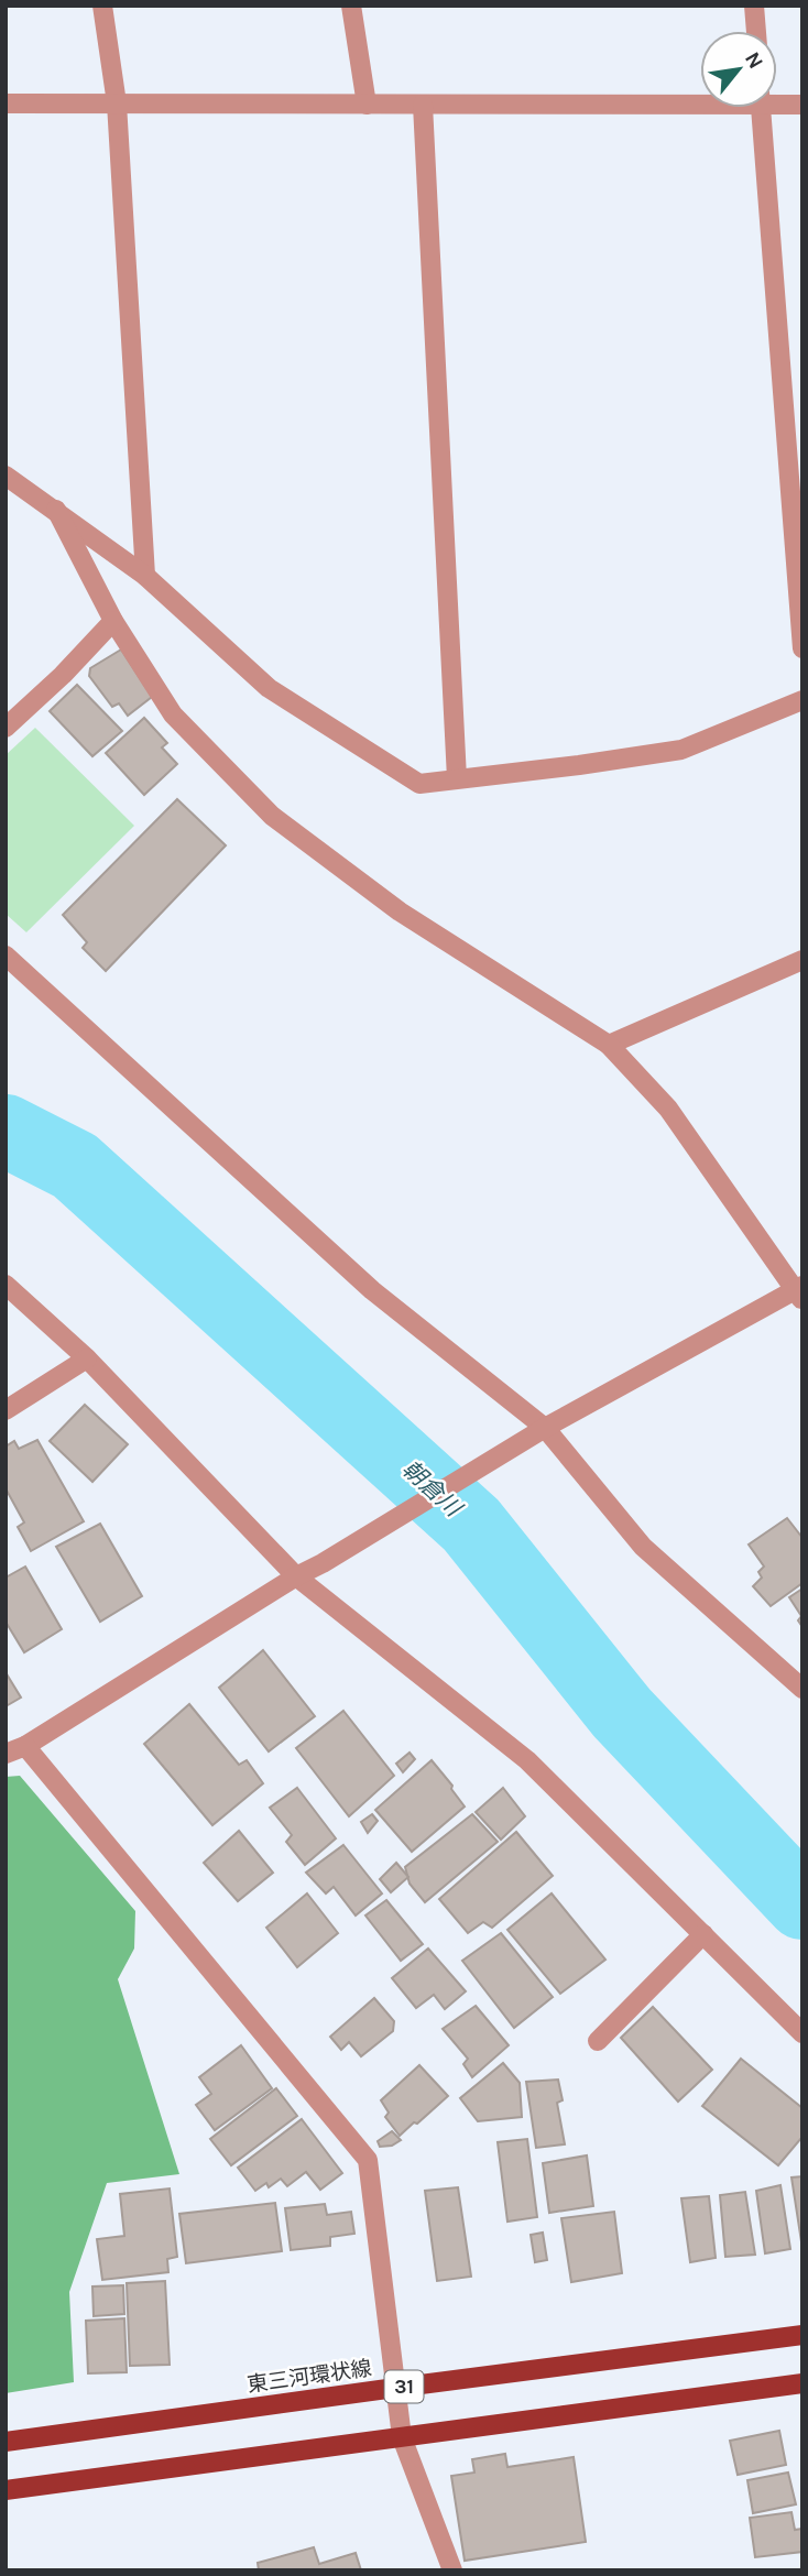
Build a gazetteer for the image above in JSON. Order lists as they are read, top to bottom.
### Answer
{
  "streets": {
    "main road": ["東三河環状線", "31"]
  },
  "water": ["朝倉川"],
  "north": "top right"
}
